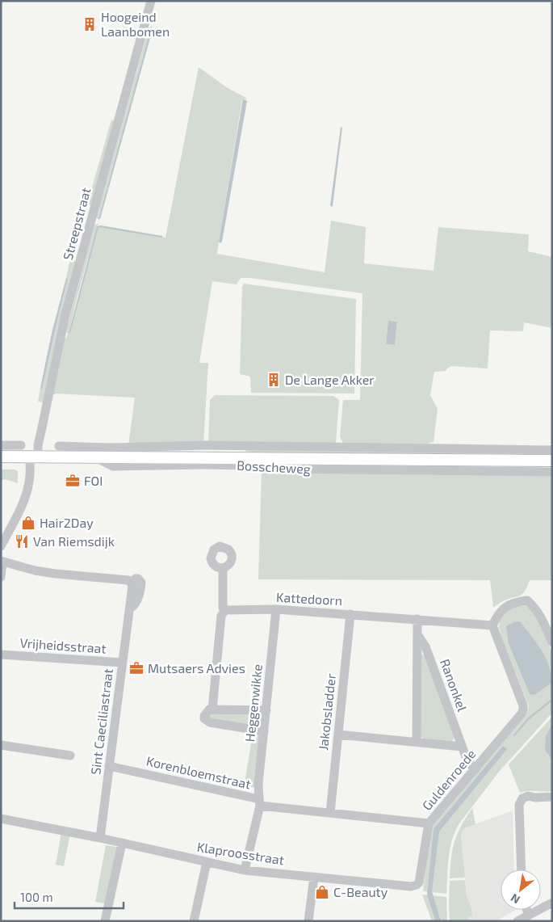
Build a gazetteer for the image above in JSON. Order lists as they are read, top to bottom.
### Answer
{
  "streets": {
    "main road": ["Bosscheweg"],
    "street": [
      "Streepstraat",
      "Kattedoorn",
      "Vrijheidsstraat",
      "Ranonkel",
      "Heggenwikke",
      "Jakobsladder",
      "Sint Caeciliastraat",
      "Korenbloemstraat",
      "Guldenroede",
      "Klaproosstraat"
    ]
  },
  "crossings": [
    ["Streepstraat", "Bosscheweg"],
    ["Kattedoorn", "Ranonkel"],
    ["Kattedoorn", "Heggenwikke"],
    ["Kattedoorn", "Jakobsladder"],
    ["Kattedoorn", "Guldenroede"],
    ["Vrijheidsstraat", "Sint Caeciliastraat"],
    ["Ranonkel", "Guldenroede"],
    ["Heggenwikke", "Korenbloemstraat"],
    ["Heggenwikke", "Guldenroede"],
    ["Jakobsladder", "Guldenroede"],
    ["Sint Caeciliastraat", "Korenbloemstraat"],
    ["Sint Caeciliastraat", "Klaproosstraat"],
    ["Korenbloemstraat", "Guldenroede"],
    ["Korenbloemstraat", "Klaproosstraat"],
    ["Guldenroede", "Klaproosstraat"]
  ],
  "places": {
    "building": ["Hoogeind Laanbomen", "De Lange Akker"],
    "office": ["FOI", "Mutsaers Advies"],
    "shop": ["Hair2Day", "C-Beauty"],
    "restaurant": ["Van Riemsdijk"]
  },
  "scale_bar": "100 m",
  "north": "bottom left"
}
